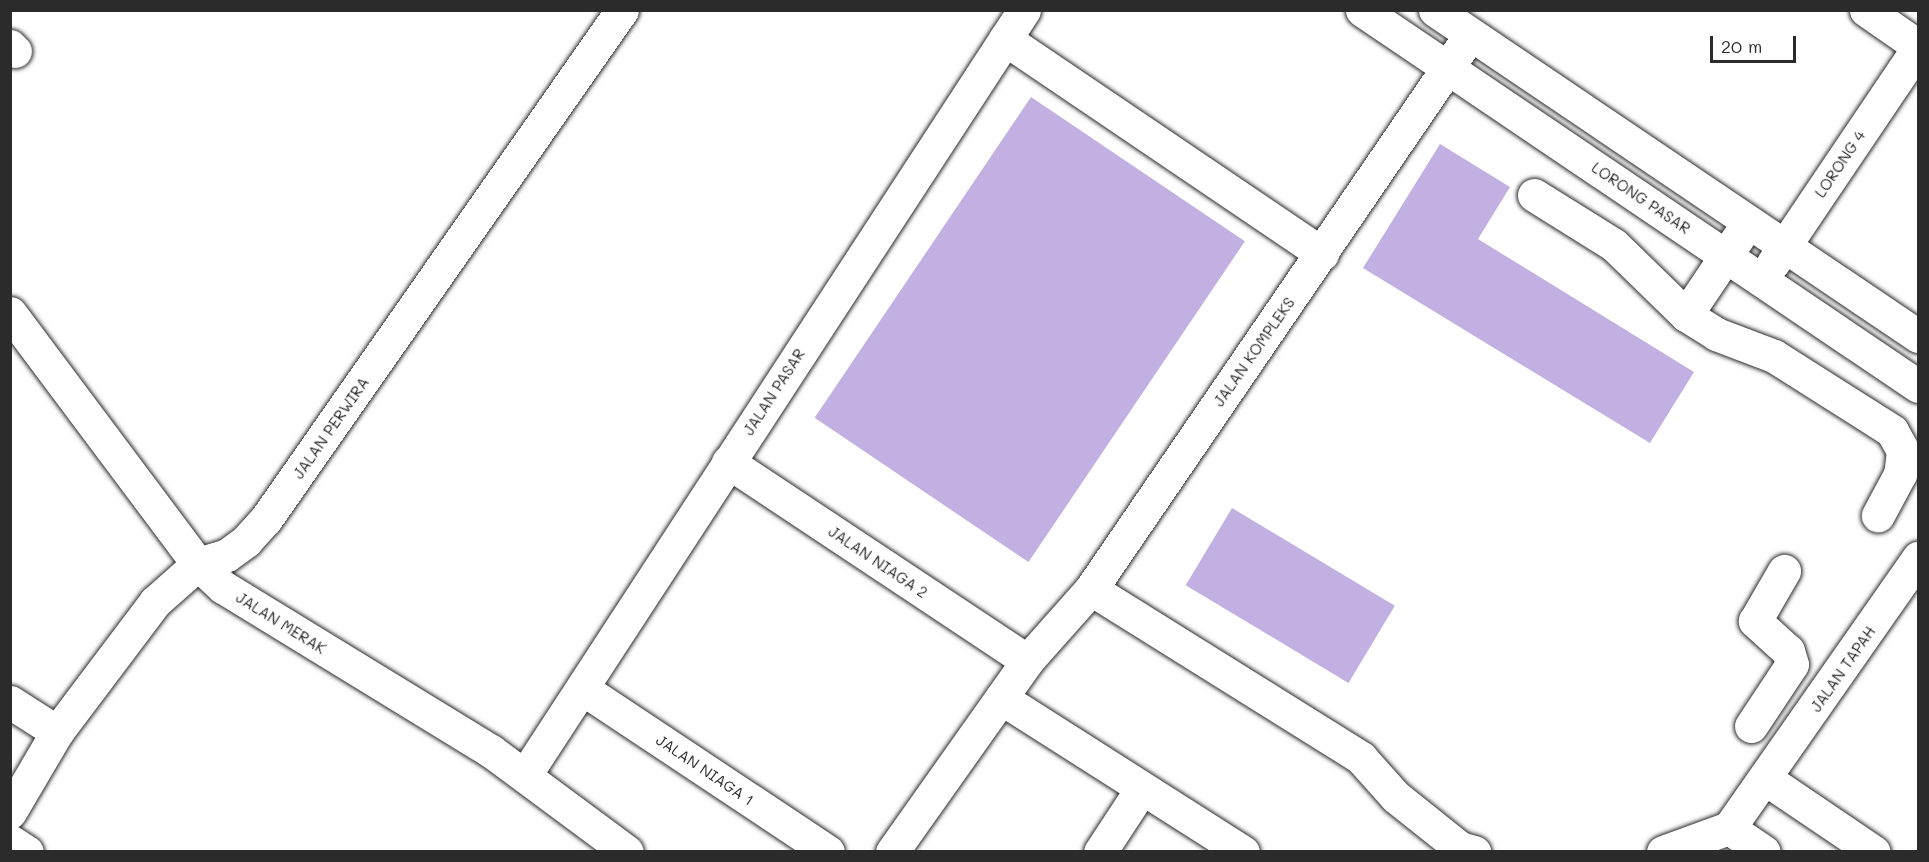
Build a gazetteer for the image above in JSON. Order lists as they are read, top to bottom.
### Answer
{
  "streets": {
    "street": [
      "LORONG 4",
      "LORONG PASAR",
      "JALAN KOMPLEKS",
      "JALAN PASAR",
      "JALAN PERWIRA",
      "JALAN NIAGA 2",
      "JALAN MERAK",
      "JALAN TAPAH",
      "JALAN NIAGA 1"
    ]
  },
  "crossings": [
    ["LORONG 4", "LORONG PASAR"],
    ["LORONG PASAR", "JALAN KOMPLEKS"],
    ["JALAN KOMPLEKS", "JALAN NIAGA 2"],
    ["JALAN PASAR", "JALAN NIAGA 2"],
    ["JALAN PASAR", "JALAN MERAK"],
    ["JALAN PASAR", "JALAN NIAGA 1"],
    ["JALAN PERWIRA", "JALAN MERAK"]
  ],
  "scale_bar": "20 m"
}
